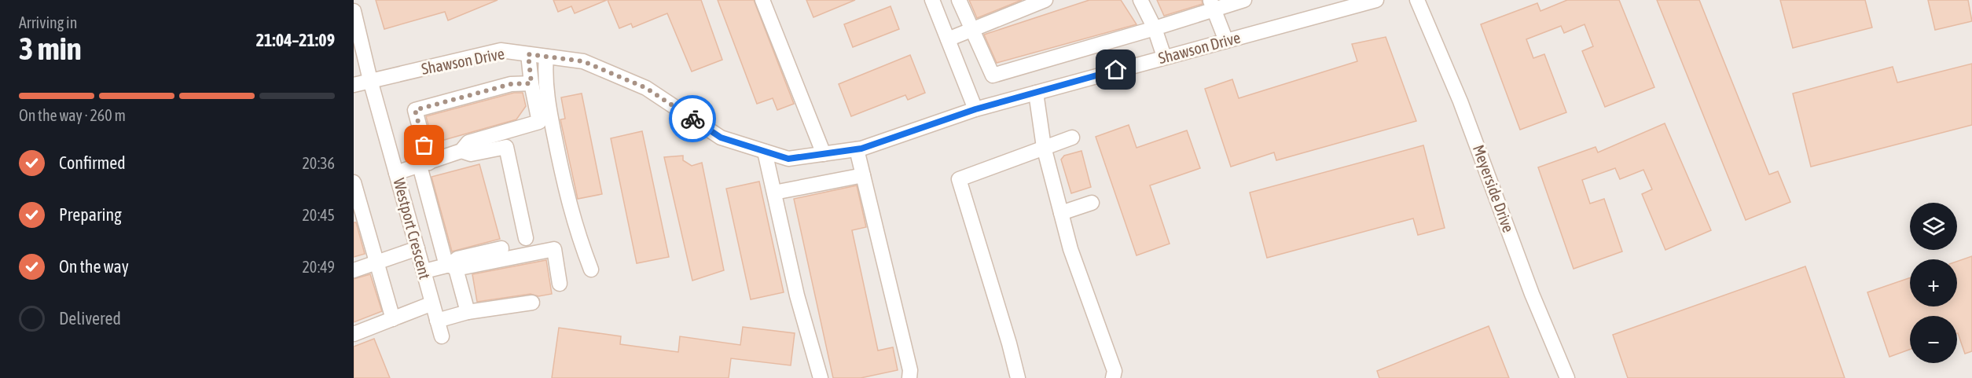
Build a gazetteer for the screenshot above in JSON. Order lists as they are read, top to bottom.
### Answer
{
  "streets": {
    "street": ["Shawson Drive", "Meyerside Drive", "Westport Crescent"]
  },
  "crossings": [
    ["Shawson Drive", "Westport Crescent"]
  ],
  "page": {
    "heading": ["3 min", "Arriving in", "21:04–21:09"],
    "bar": "On the way · 260 m",
    "list": [
      ["Confirmed", "20:36"],
      ["Preparing", "20:45"],
      ["On the way", "20:49"],
      "Delivered"
    ],
    "map_buttons": ["+", "−"]
  }
}
